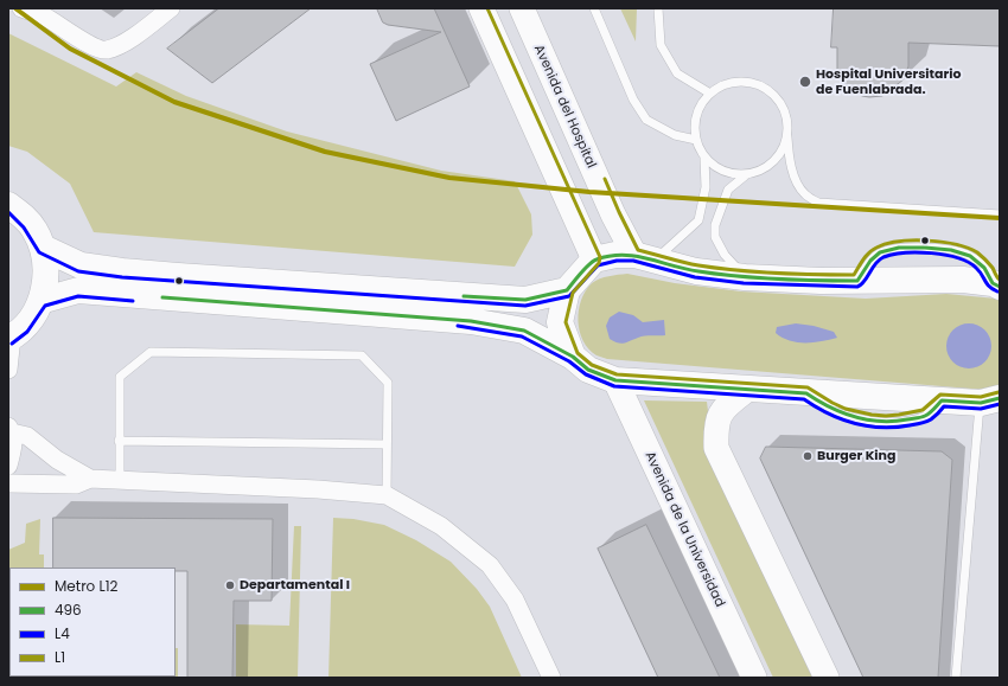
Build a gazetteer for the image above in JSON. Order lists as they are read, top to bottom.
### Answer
{
  "streets": {
    "main road": ["Avenida del Hospital", "Avenida de la Universidad"]
  },
  "places": ["Hospital Universitario de Fuenlabrada.", "Burger King", "Departamental I"],
  "lines": [
    "metro line L12",
    "transit line L1",
    "transit line L4",
    "transit line 496"
  ],
  "legend": [
    "Metro L12",
    "496",
    "L4",
    "L1"
  ]
}
